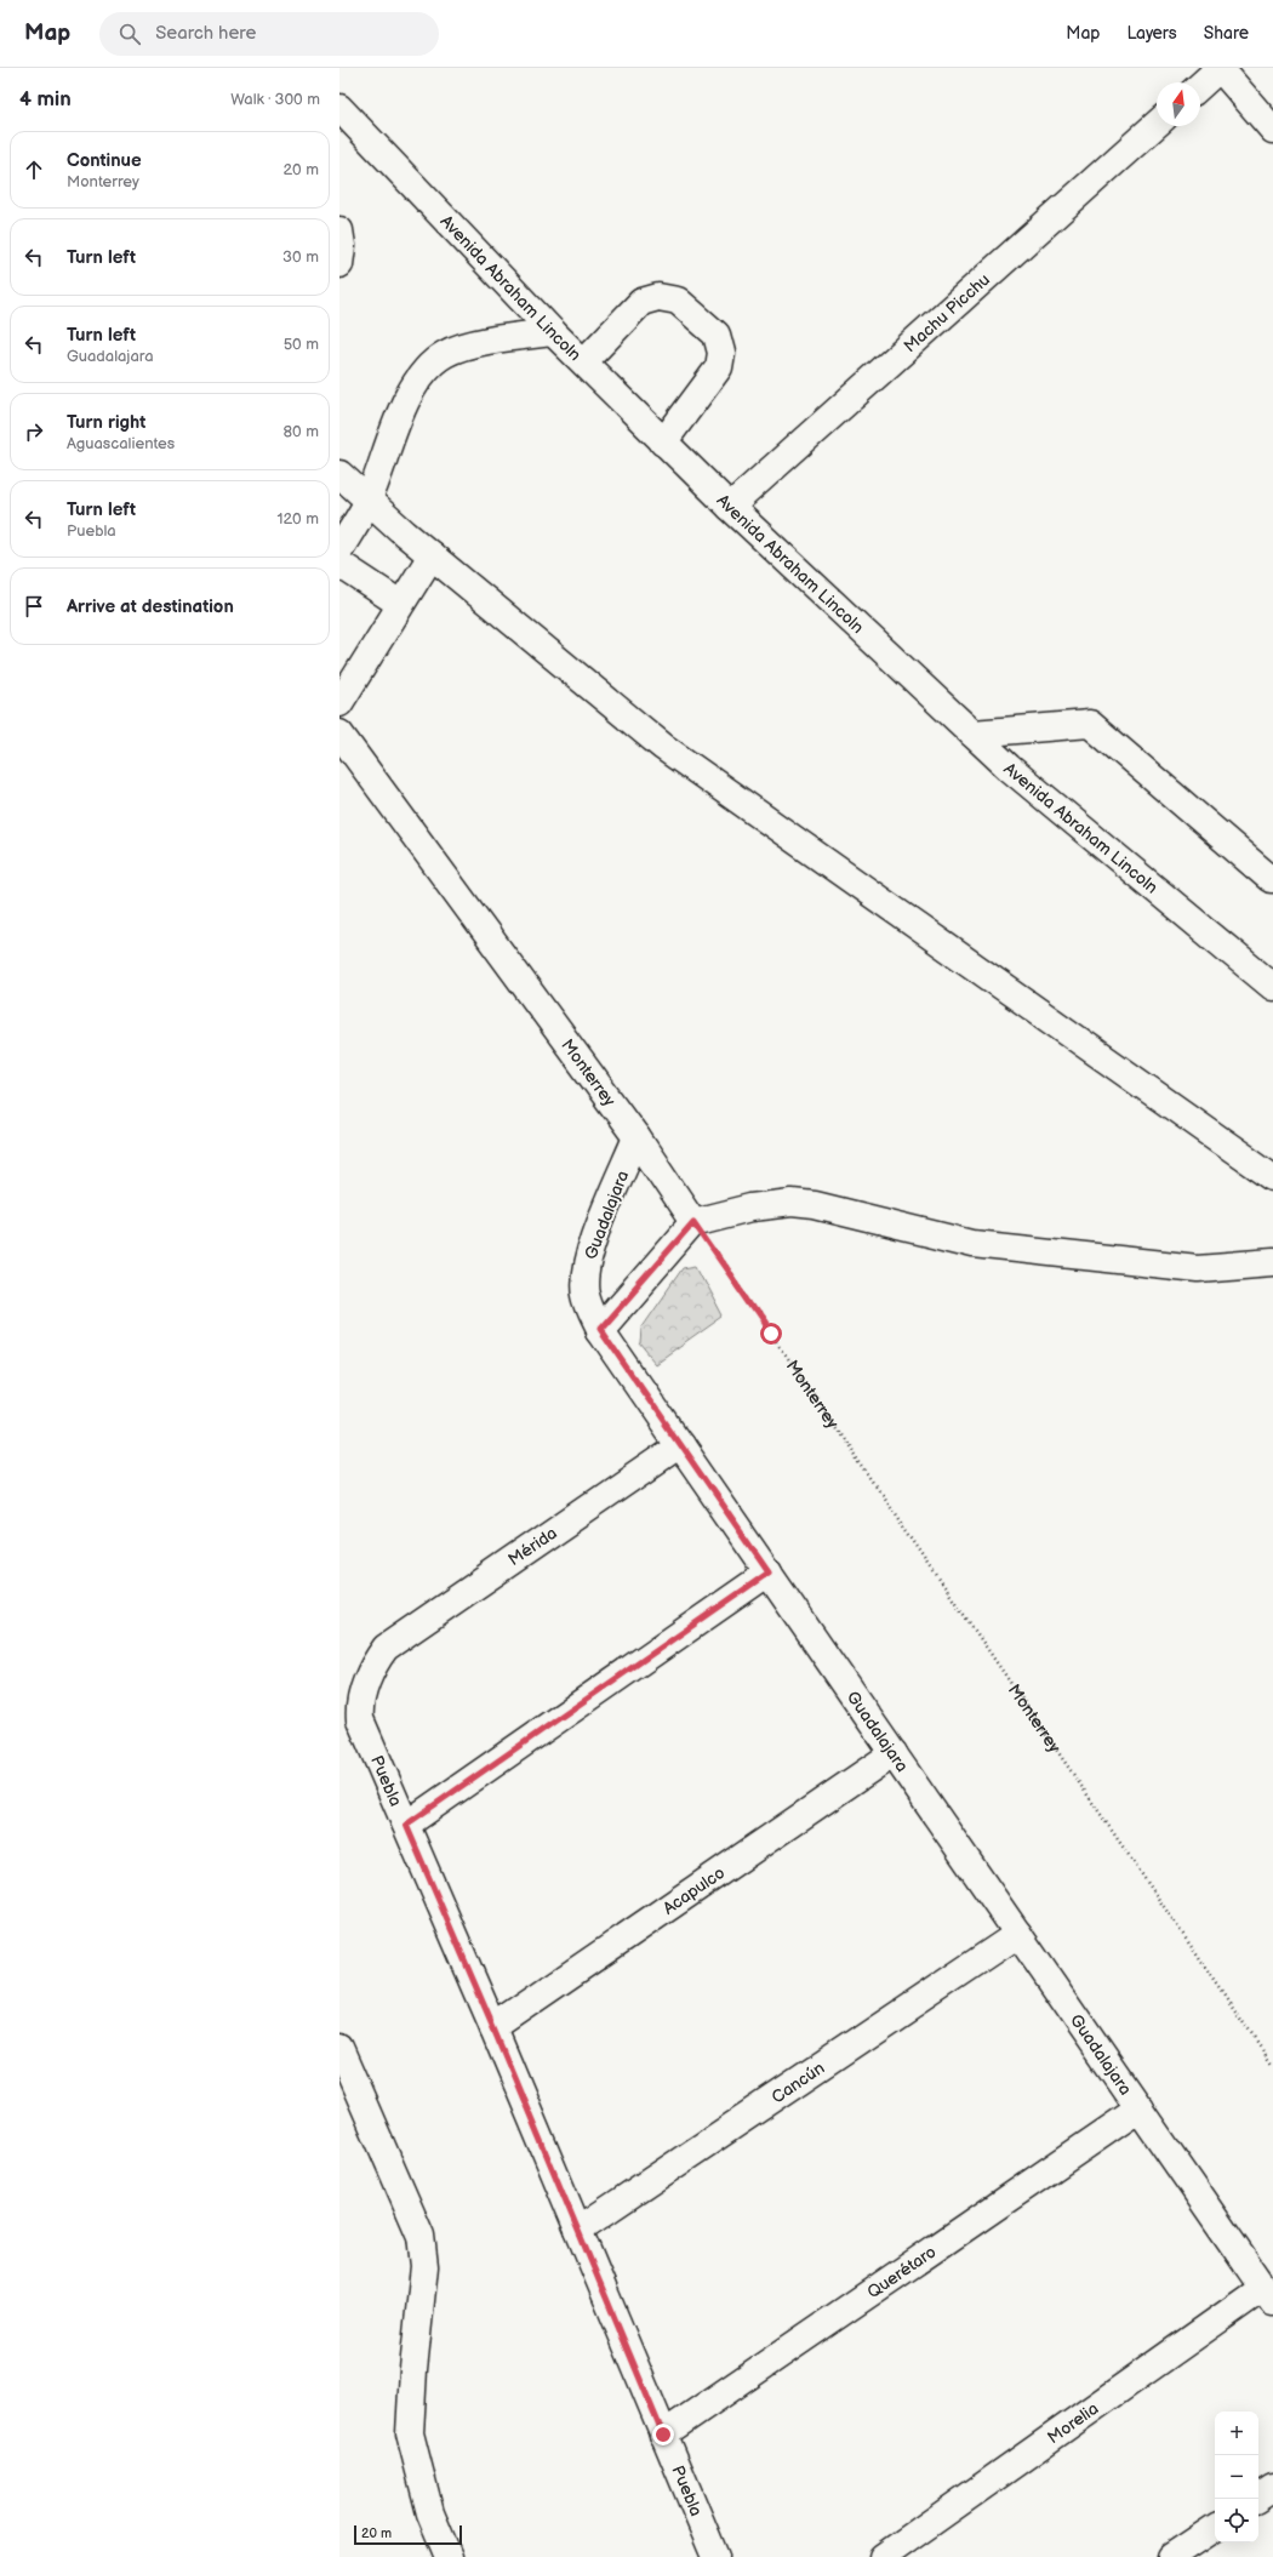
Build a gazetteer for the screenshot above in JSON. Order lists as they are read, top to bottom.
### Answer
{
  "streets": {
    "street": [
      "Avenida Abraham Lincoln",
      "Machu Picchu",
      "Monterrey",
      "Guadalajara",
      "Mérida",
      "Puebla",
      "Acapulco",
      "Cancún",
      "Querétaro",
      "Morelia"
    ]
  },
  "crossings": [
    ["Avenida Abraham Lincoln", "Machu Picchu"],
    ["Monterrey", "Guadalajara"],
    ["Guadalajara", "Mérida"],
    ["Guadalajara", "Acapulco"],
    ["Guadalajara", "Cancún"],
    ["Guadalajara", "Querétaro"],
    ["Guadalajara", "Morelia"],
    ["Mérida", "Puebla"],
    ["Puebla", "Acapulco"],
    ["Puebla", "Cancún"],
    ["Puebla", "Querétaro"]
  ],
  "scale_bar": "20 m",
  "north": "top",
  "page": {
    "header": "Map",
    "search": "Search here",
    "nav": ["Map", "Layers", "Share"],
    "heading": ["4 min", "Walk · 300 m"],
    "list": [
      ["Continue", "Monterrey", "20 m"],
      ["Turn left", "30 m"],
      ["Turn left", "Guadalajara", "50 m"],
      ["Turn right", "Aguascalientes", "80 m"],
      ["Turn left", "Puebla", "120 m"],
      "Arrive at destination"
    ],
    "map_buttons": ["+", "−"],
    "scale": "20 m"
  }
}
